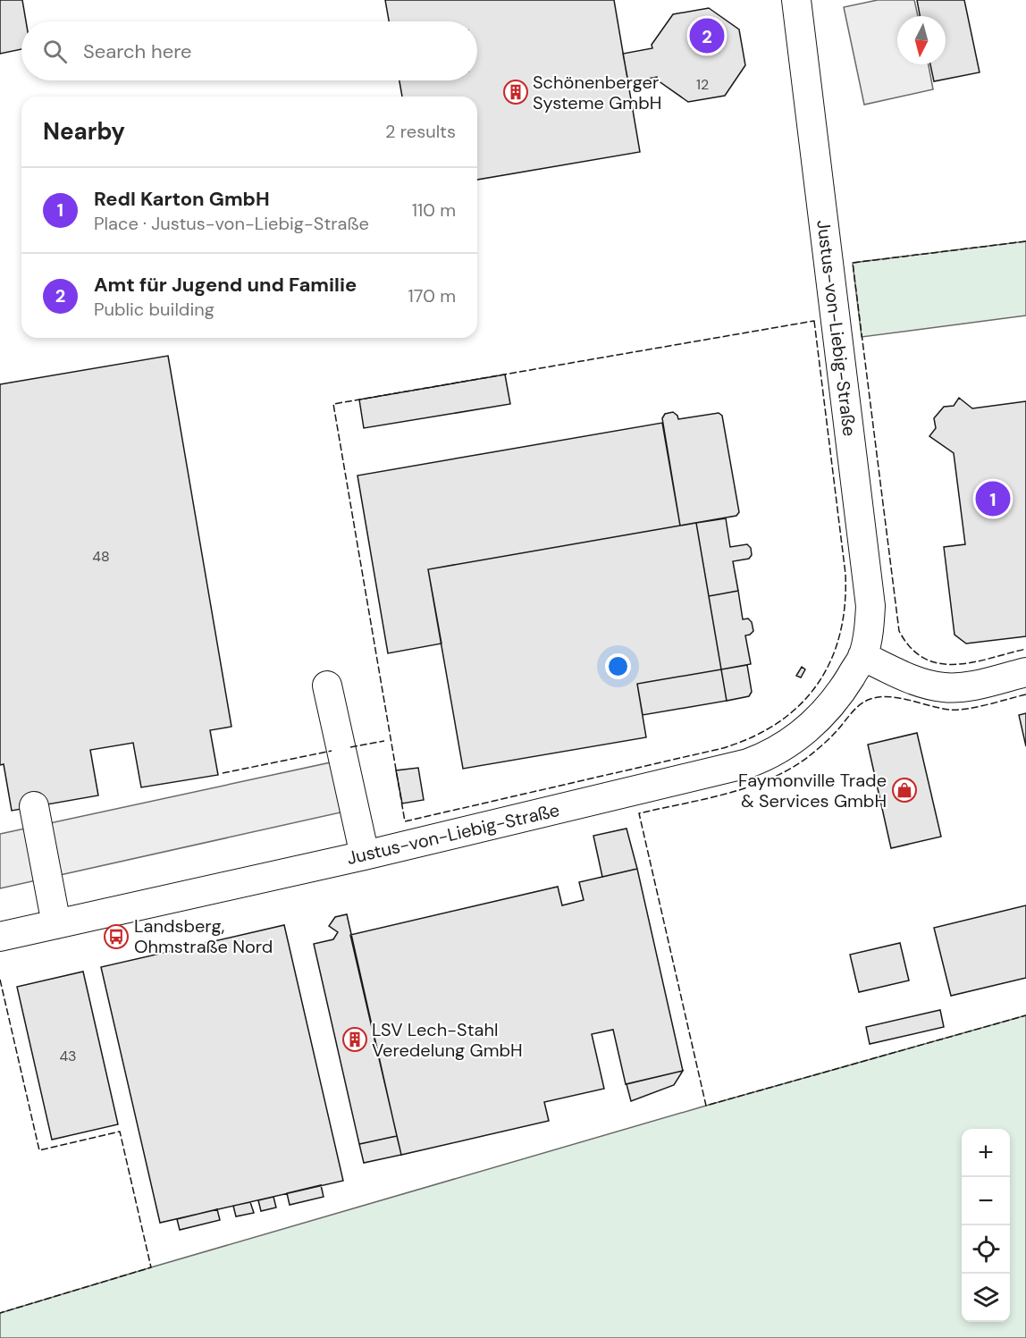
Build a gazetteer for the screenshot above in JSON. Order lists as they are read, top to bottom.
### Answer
{
  "streets": {
    "street": ["Justus-von-Liebig-Straße"]
  },
  "places": {
    "building": ["Schönenberger Systeme GmbH", "LSV Lech-Stahl Veredelung GmbH"],
    "shop": ["Faymonville Trade & Services GmbH"],
    "bus stop": ["Landsberg, Ohmstraße Nord"]
  },
  "house_numbers": ["12", "48", "43"],
  "north": "bottom",
  "page": {
    "pins": ["2", "1"],
    "search": "Search here",
    "heading": ["Nearby", "2 results"],
    "list": [
      {
        "mark": "1",
        "name": "Redl Karton GmbH",
        "note": "Place · Justus-von-Liebig-Straße",
        "value": "110 m"
      },
      {
        "mark": "2",
        "name": "Amt für Jugend und Familie",
        "note": "Public building",
        "value": "170 m"
      }
    ],
    "map_buttons": ["+", "−"]
  }
}
